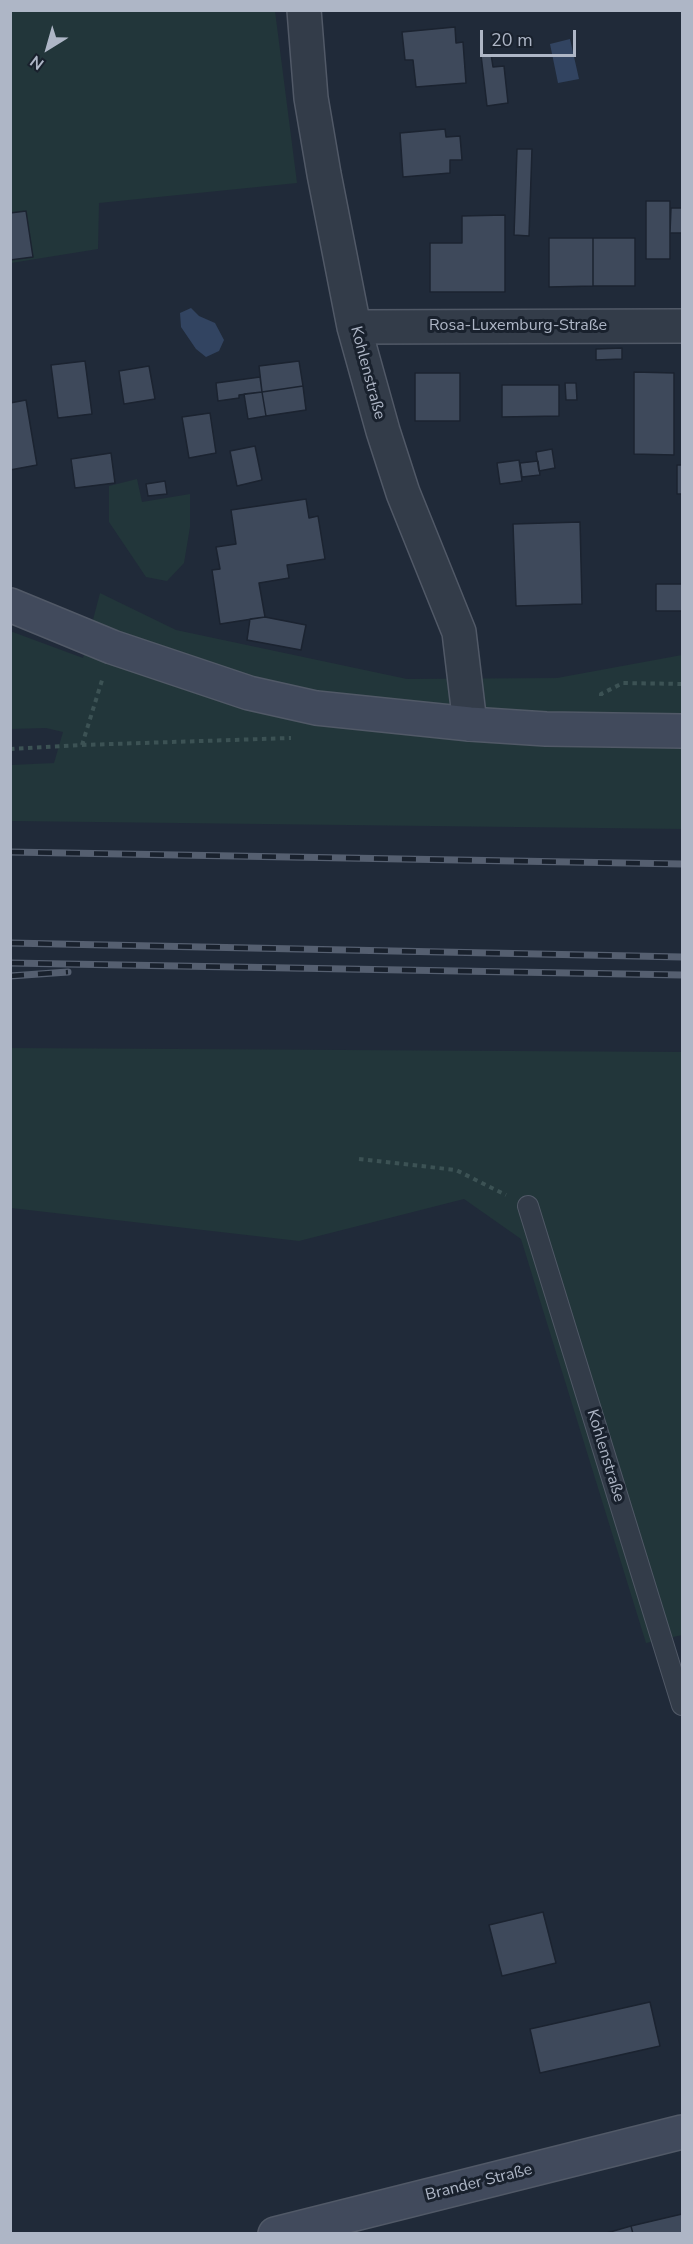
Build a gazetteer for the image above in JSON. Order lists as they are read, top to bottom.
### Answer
{
  "streets": {
    "street": ["Rosa-Luxemburg-Straße", "Kohlenstraße", "Brander Straße"]
  },
  "crossings": [
    ["Rosa-Luxemburg-Straße", "Kohlenstraße"]
  ],
  "scale_bar": "20 m",
  "north": "bottom left"
}
